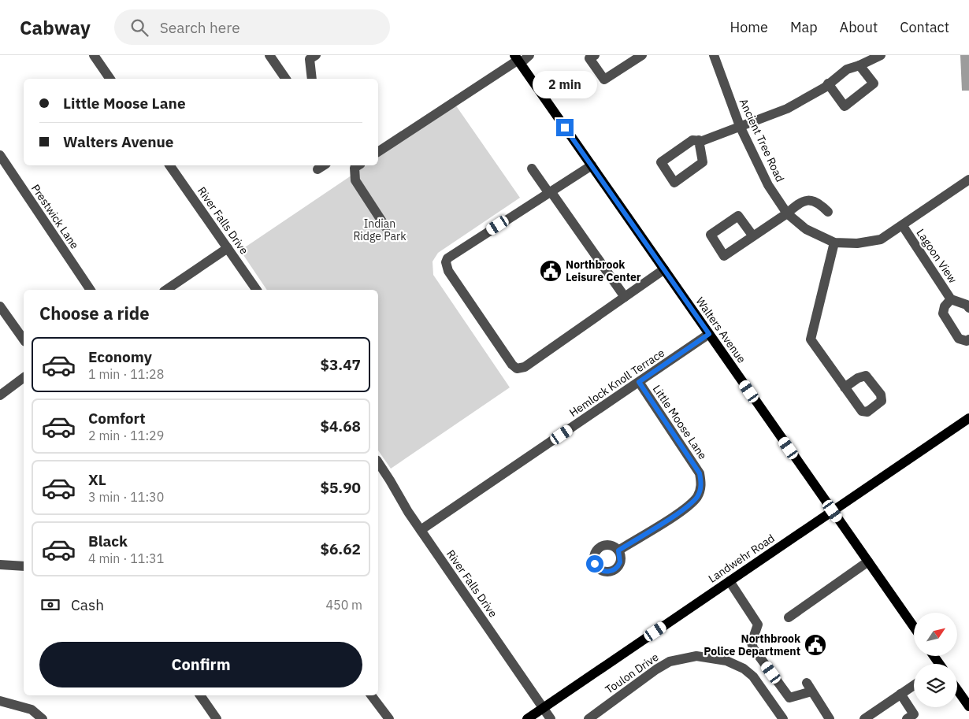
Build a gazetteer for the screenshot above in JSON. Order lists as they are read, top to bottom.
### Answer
{
  "streets": {
    "main road": ["Walters Avenue", "Landwehr Road"],
    "street": [
      "Ancient Tree Road",
      "Prestwick Lane",
      "River Falls Drive",
      "Lagoon View",
      "Hemlock Knoll Terrace",
      "Little Moose Lane",
      "Toulon Drive"
    ]
  },
  "crossings": [
    ["Ancient Tree Road", "Lagoon View"],
    ["River Falls Drive", "Hemlock Knoll Terrace"],
    ["River Falls Drive", "Landwehr Road"],
    ["Walters Avenue", "Hemlock Knoll Terrace"],
    ["Walters Avenue", "Landwehr Road"],
    ["Hemlock Knoll Terrace", "Little Moose Lane"]
  ],
  "parks": ["Indian Ridge Park"],
  "places": {
    "public building": ["Northbrook Leisure Center", "Northbrook Police Department"]
  },
  "north": "top right",
  "page": {
    "header": "Cabway",
    "search": "Search here",
    "nav": [
      "Home",
      "Map",
      "About",
      "Contact"
    ],
    "bubble": "2 min",
    "banner": ["Little Moose Lane", "Walters Avenue"],
    "heading": "Choose a ride",
    "list": [
      {
        "name": "Economy",
        "note": "1 min · 11:28",
        "value": "$3.47"
      },
      {
        "name": "Comfort",
        "note": "2 min · 11:29",
        "value": "$4.68"
      },
      {
        "name": "XL",
        "note": "3 min · 11:30",
        "value": "$5.90"
      },
      {
        "name": "Black",
        "note": "4 min · 11:31",
        "value": "$6.62"
      }
    ],
    "pay": ["Cash", "450 m"],
    "buttons": "Confirm"
  }
}
